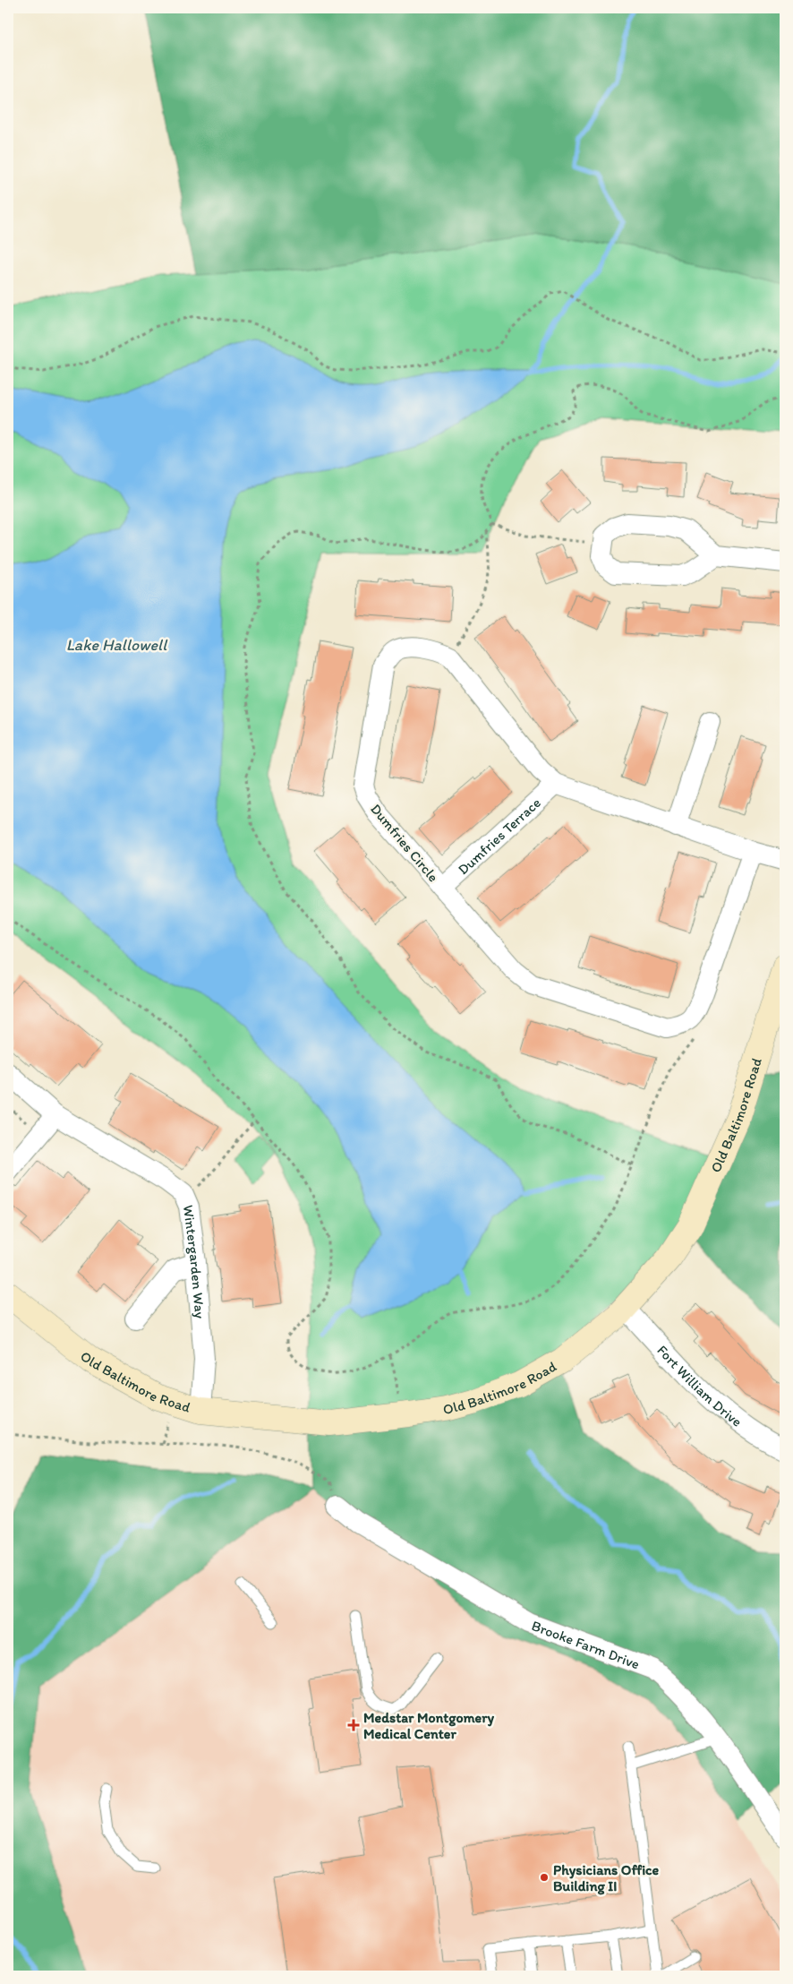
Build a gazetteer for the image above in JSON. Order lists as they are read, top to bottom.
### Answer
{
  "streets": {
    "street": [
      "Dumfries Terrace",
      "Dumfries Circle",
      "Old Baltimore Road",
      "Wintergarden Way",
      "Fort William Drive",
      "Brooke Farm Drive"
    ]
  },
  "crossings": [
    ["Dumfries Terrace", "Dumfries Circle"],
    ["Old Baltimore Road", "Wintergarden Way"],
    ["Old Baltimore Road", "Fort William Drive"]
  ],
  "water": ["Lake Hallowell"],
  "places": {
    "health": ["Medstar Montgomery Medical Center"],
    "other": ["Physicians Office Building II"]
  }
}
